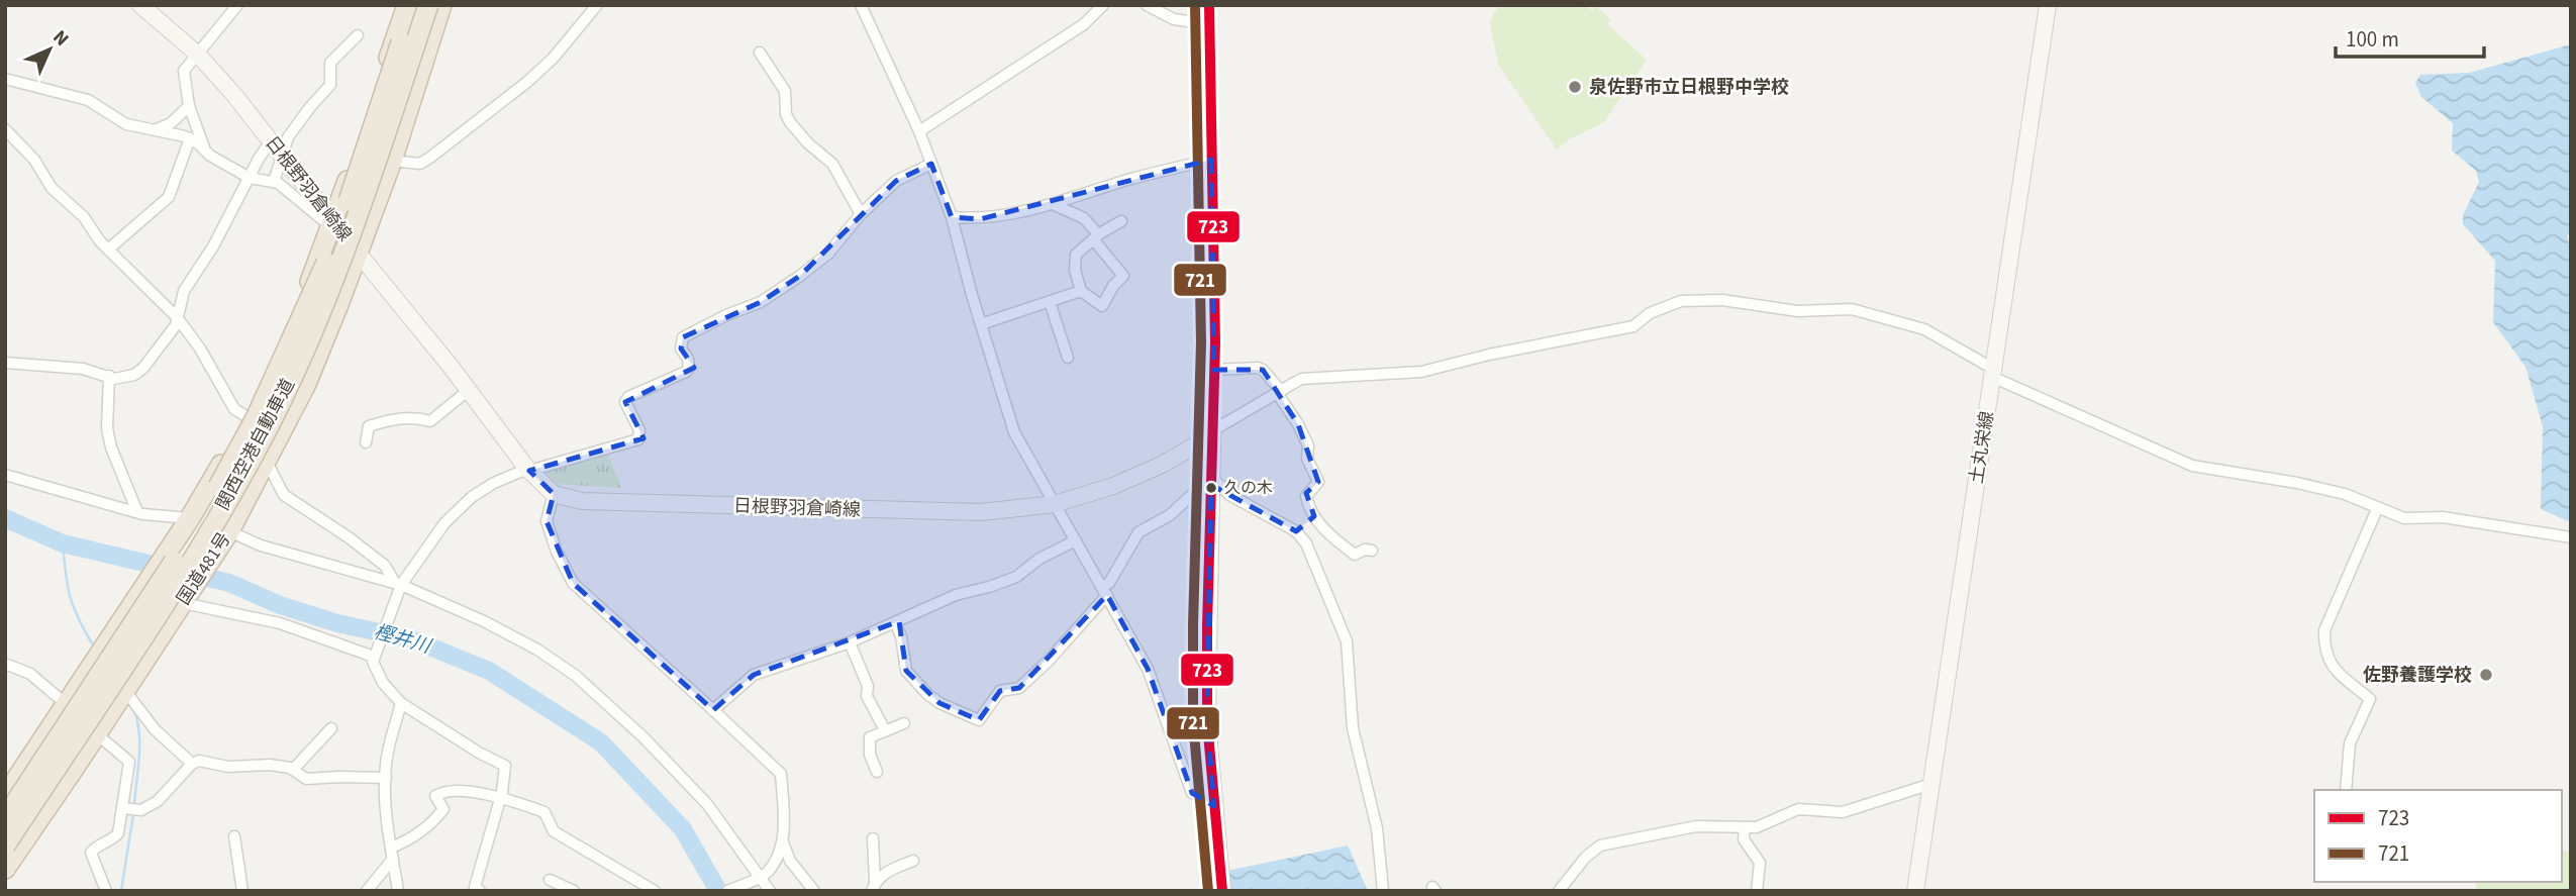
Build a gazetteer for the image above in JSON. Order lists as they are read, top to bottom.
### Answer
{
  "streets": {
    "highway": ["関西空港自動車道", "国道481号"],
    "main road": ["日根野羽倉崎線", "土丸栄線"]
  },
  "crossings": [
    ["日根野羽倉崎線", "国道481号"]
  ],
  "water": ["樫井川"],
  "places": ["泉佐野市立日根野中学校", "久の木", "佐野養護学校"],
  "lines": ["transit line 723", "transit line 721"],
  "legend": ["723", "721"],
  "scale_bar": "100 m",
  "north": "top right"
}
